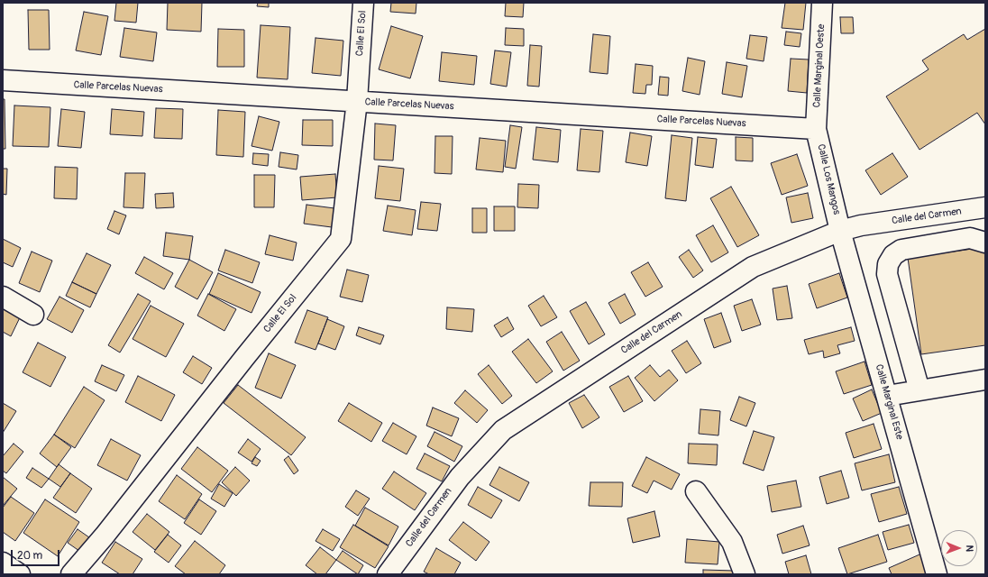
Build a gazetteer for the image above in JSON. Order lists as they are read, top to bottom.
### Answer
{
  "streets": {
    "street": [
      "Calle El Sol",
      "Calle Marginal Oeste",
      "Calle Parcelas Nuevas",
      "Calle Los Mangos",
      "Calle del Carmen",
      "Calle Marginal Este"
    ]
  },
  "crossings": [
    ["Calle El Sol", "Calle Parcelas Nuevas"],
    ["Calle Marginal Oeste", "Calle Parcelas Nuevas"],
    ["Calle Marginal Oeste", "Calle Los Mangos"],
    ["Calle Parcelas Nuevas", "Calle Los Mangos"],
    ["Calle Los Mangos", "Calle del Carmen"],
    ["Calle Los Mangos", "Calle Marginal Este"],
    ["Calle del Carmen", "Calle Marginal Este"]
  ],
  "scale_bar": "20 m",
  "north": "right"
}
